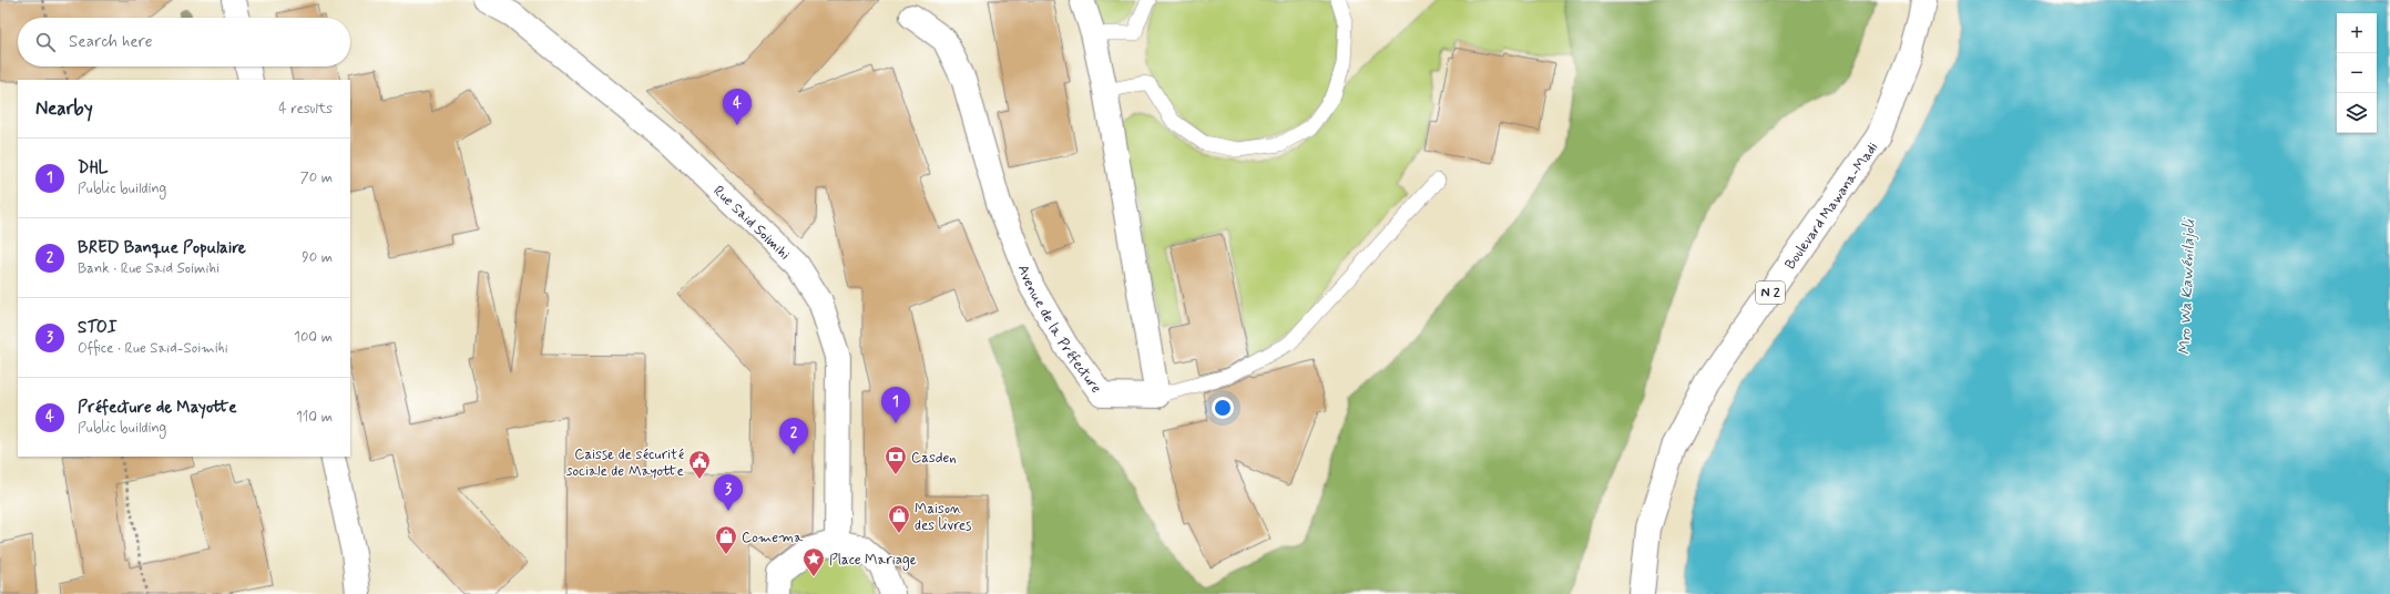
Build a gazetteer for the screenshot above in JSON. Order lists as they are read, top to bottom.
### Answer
{
  "streets": {
    "street": [
      "Boulevard Mawana-Madi",
      "Rue Said Soimihi",
      "N 2",
      "Avenue de la Préfecture"
    ]
  },
  "water": ["Mro Wa Kawénilajoli"],
  "places": {
    "bank": ["Casden"],
    "public building": ["Caisse de sécurité sociale de Mayotte"],
    "shop": ["Maison des livres", "Comema"],
    "place": ["Place Mariage"]
  },
  "page": {
    "map_buttons": ["+", "−"],
    "search": "Search here",
    "heading": ["Nearby", "4 results"],
    "pins": [
      "4",
      "1",
      "2",
      "3"
    ],
    "list": [
      {
        "mark": "1",
        "name": "DHL",
        "note": "Public building",
        "value": "70 m"
      },
      {
        "mark": "2",
        "name": "BRED Banque Populaire",
        "note": "Bank · Rue Said Soimihi",
        "value": "90 m"
      },
      {
        "mark": "3",
        "name": "STOI",
        "note": "Office · Rue Said-Soimihi",
        "value": "100 m"
      },
      {
        "mark": "4",
        "name": "Préfecture de Mayotte",
        "note": "Public building",
        "value": "110 m"
      }
    ]
  }
}
